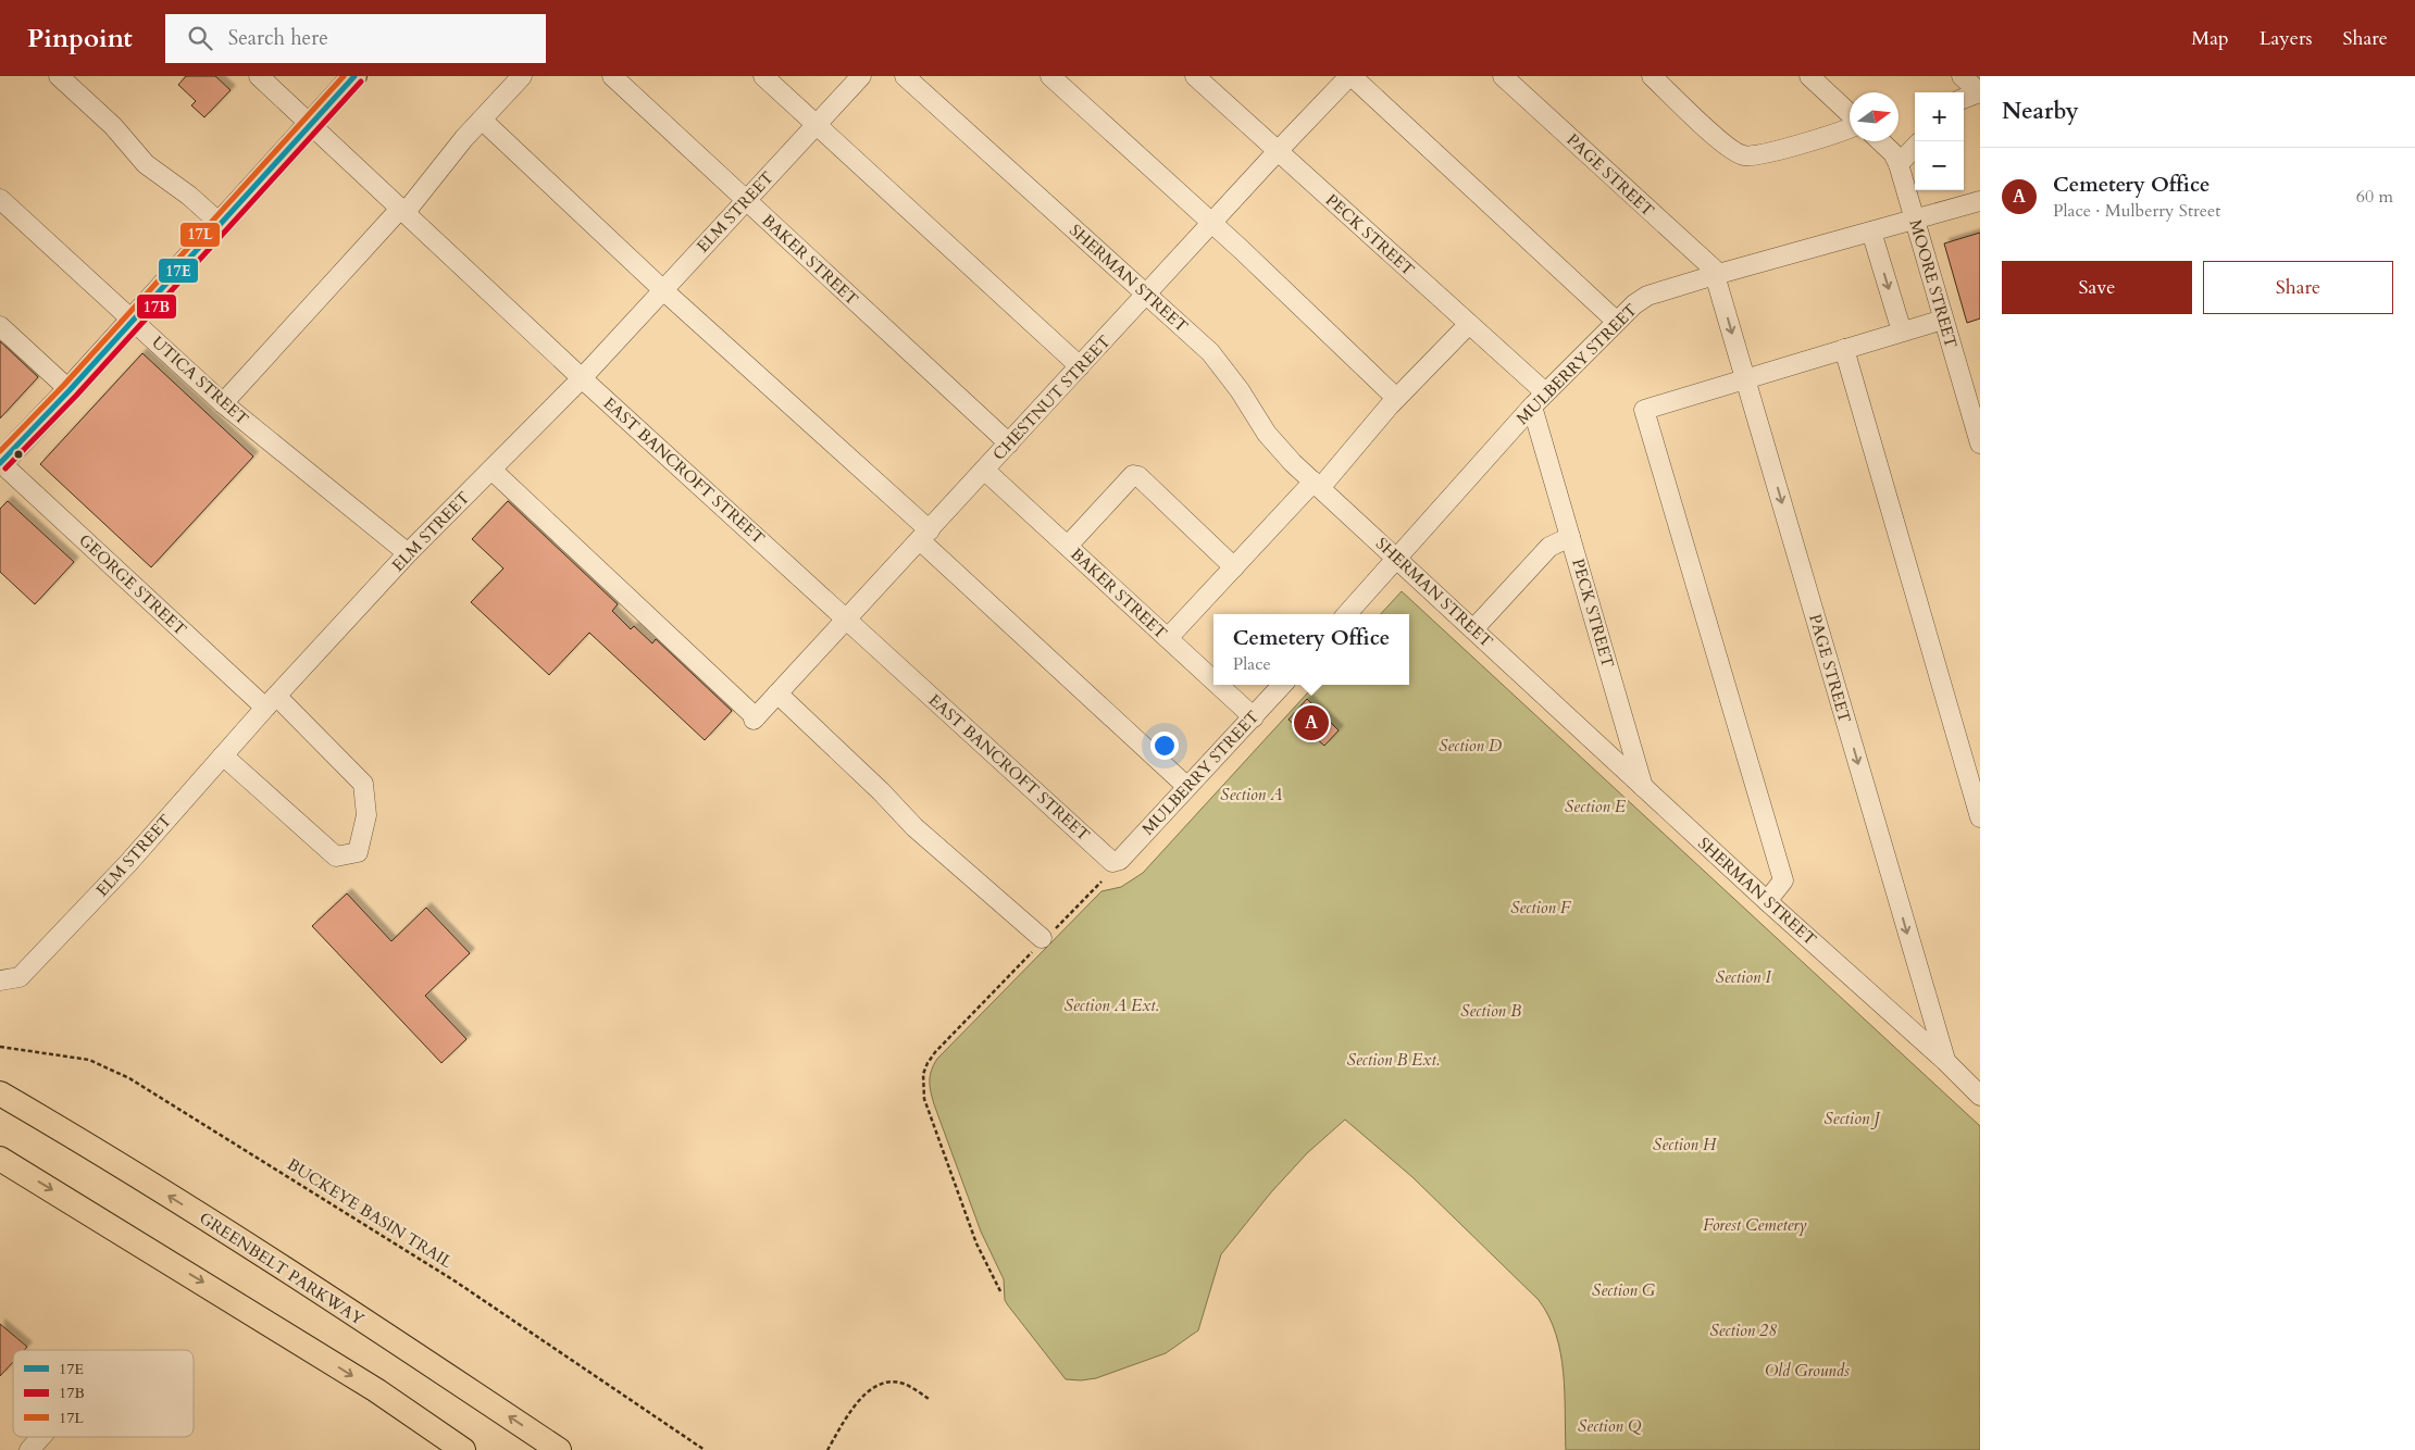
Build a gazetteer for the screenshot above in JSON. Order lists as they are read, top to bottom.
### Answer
{
  "streets": {
    "main road": ["GREENBELT PARKWAY"],
    "street": [
      "PAGE STREET",
      "ELM STREET",
      "PECK STREET",
      "BAKER STREET",
      "SHERMAN STREET",
      "MOORE STREET",
      "MULBERRY STREET",
      "UTICA STREET",
      "CHESTNUT STREET",
      "EAST BANCROFT STREET",
      "GEORGE STREET"
    ],
    "path": ["BUCKEYE BASIN TRAIL"]
  },
  "crossings": [
    ["PAGE STREET", "SHERMAN STREET"],
    ["PAGE STREET", "MULBERRY STREET"],
    ["ELM STREET", "BAKER STREET"],
    ["ELM STREET", "UTICA STREET"],
    ["ELM STREET", "CHESTNUT STREET"],
    ["ELM STREET", "EAST BANCROFT STREET"],
    ["ELM STREET", "GEORGE STREET"],
    ["PECK STREET", "SHERMAN STREET"],
    ["PECK STREET", "MULBERRY STREET"],
    ["PECK STREET", "CHESTNUT STREET"],
    ["BAKER STREET", "MULBERRY STREET"],
    ["BAKER STREET", "CHESTNUT STREET"],
    ["SHERMAN STREET", "MULBERRY STREET"],
    ["SHERMAN STREET", "CHESTNUT STREET"],
    ["MOORE STREET", "MULBERRY STREET"],
    ["MULBERRY STREET", "EAST BANCROFT STREET"],
    ["CHESTNUT STREET", "EAST BANCROFT STREET"]
  ],
  "parks": [
    "Section D",
    "Section A",
    "Section E",
    "Section F",
    "Section I",
    "Section A Ext.",
    "Section B",
    "Section B Ext.",
    "Section J",
    "Section H",
    "Forest Cemetery",
    "Section G",
    "Section 28",
    "Old Grounds",
    "Section Q"
  ],
  "lines": ["transit line 17E", "transit line 17L", "transit line 17B"],
  "legend": ["17E", "17B", "17L"],
  "north": "right",
  "page": {
    "header": "Pinpoint",
    "search": "Search here",
    "nav": ["Map", "Layers", "Share"],
    "heading": "Nearby",
    "map_buttons": ["+", "−"],
    "list": [
      {
        "mark": "A",
        "name": "Cemetery Office",
        "note": "Place · Mulberry Street",
        "value": "60 m"
      }
    ],
    "buttons": ["Save", "Share"],
    "popup": ["Cemetery Office", "Place"],
    "pins": "A"
  }
}
